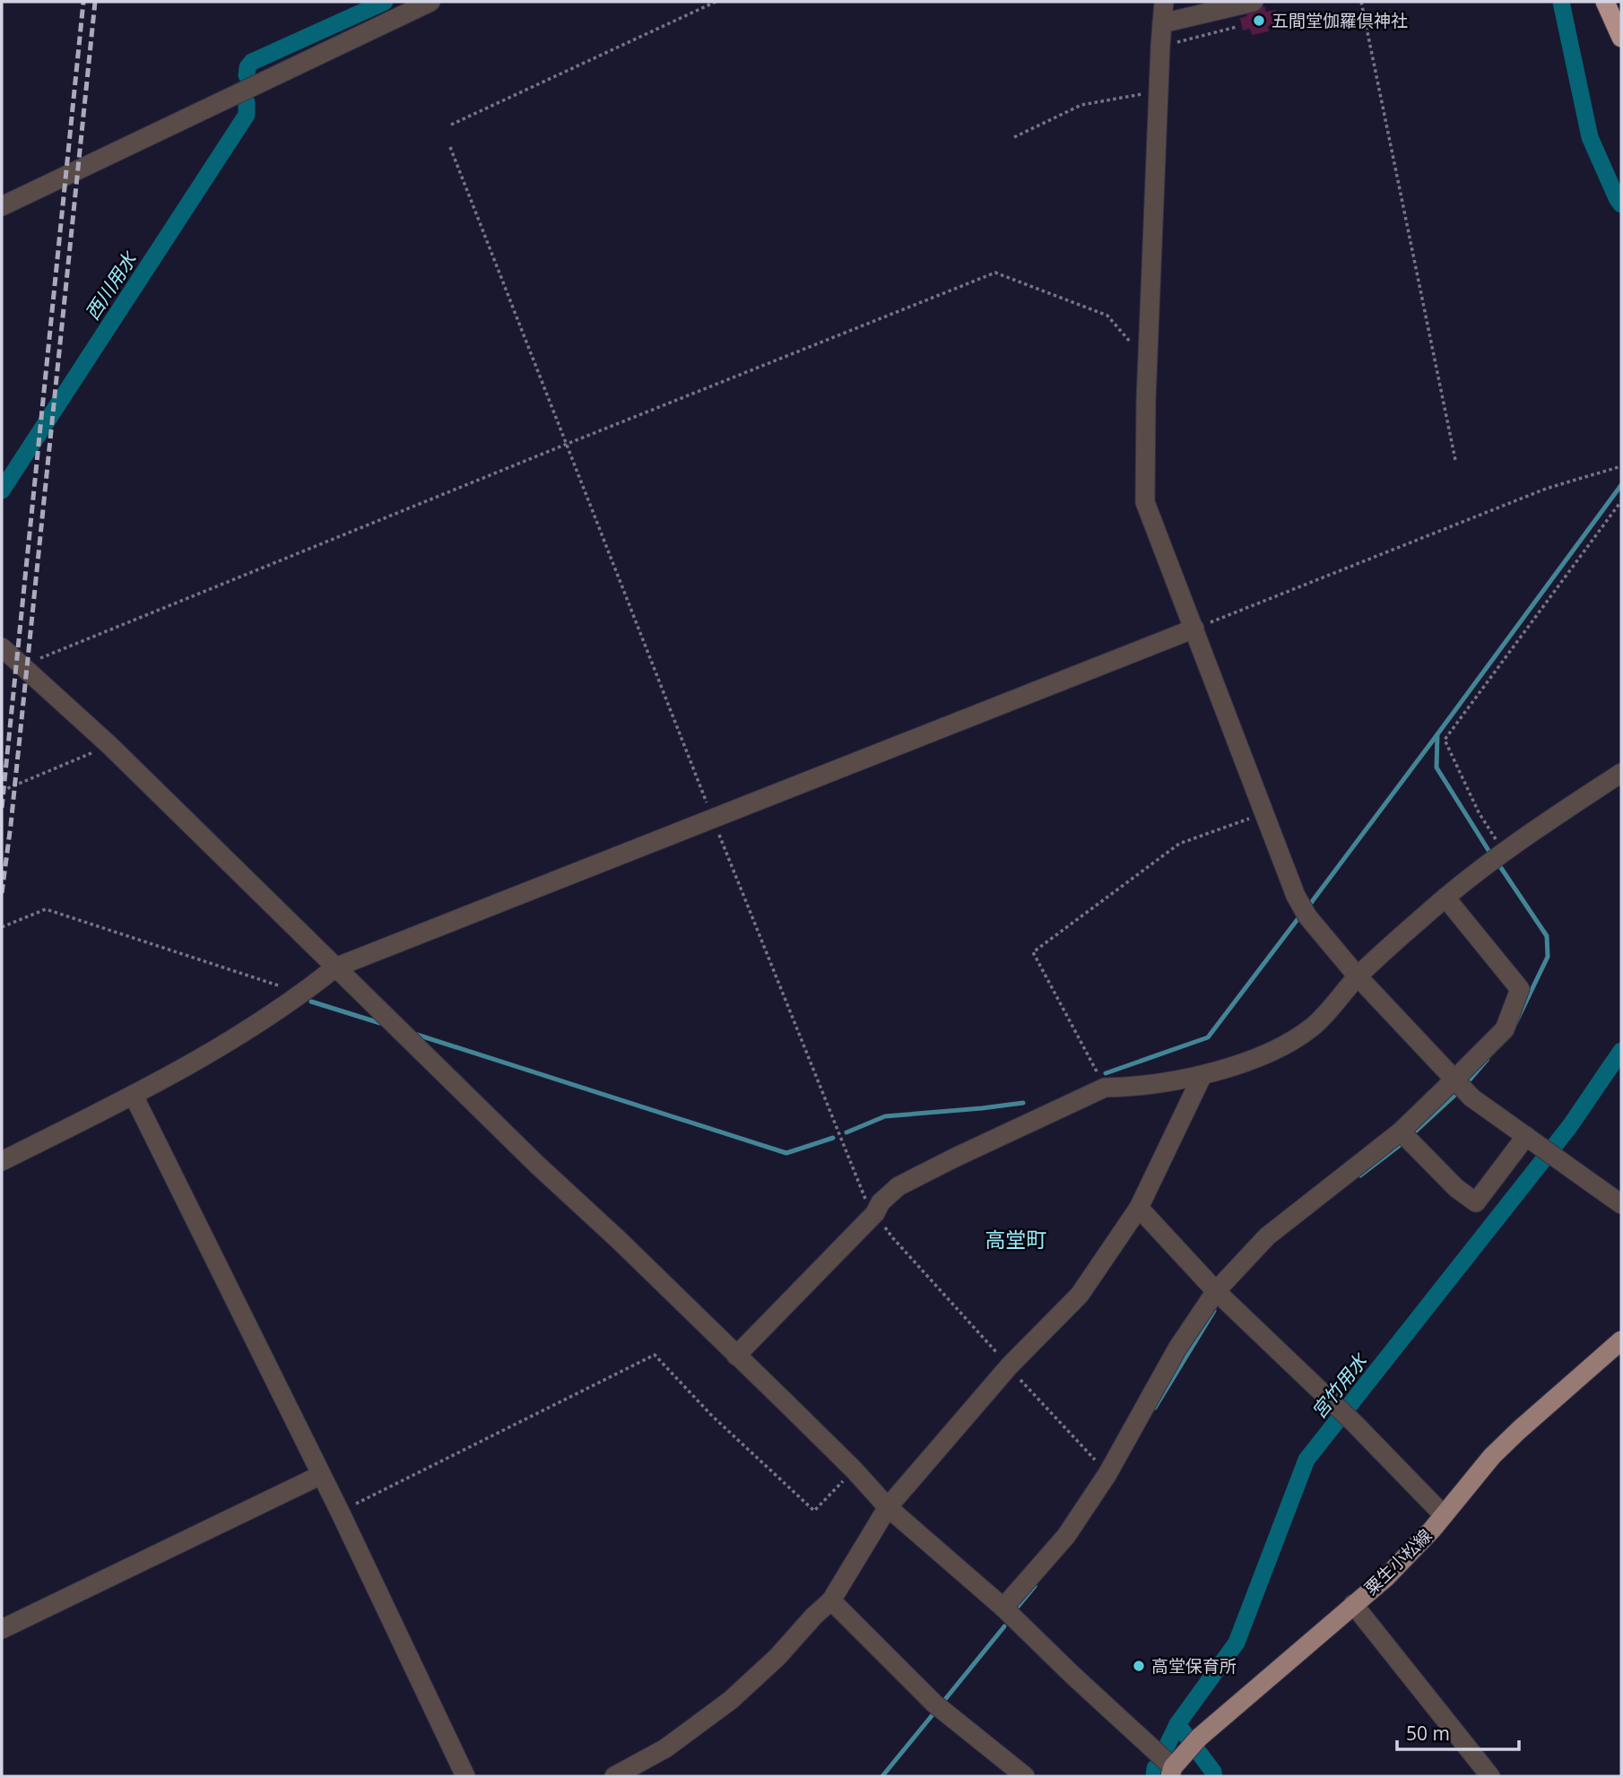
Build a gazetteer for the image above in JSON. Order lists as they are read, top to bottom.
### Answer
{
  "streets": {
    "main road": ["粟生小松線"]
  },
  "districts": ["高堂町"],
  "water": ["西川用水", "宮竹用水"],
  "places": ["五間堂伽羅倶神社", "高堂保育所"],
  "scale_bar": "50 m"
}
